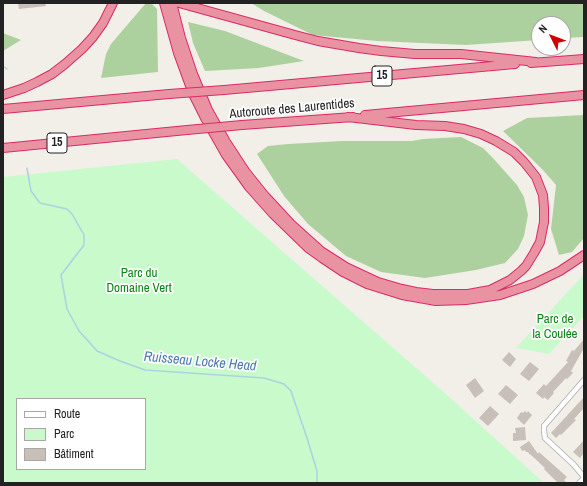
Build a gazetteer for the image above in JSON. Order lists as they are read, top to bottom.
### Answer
{
  "streets": {
    "highway": ["15", "Autoroute des Laurentides"]
  },
  "water": ["Ruisseau Locke Head"],
  "parks": ["Parc du Domaine Vert", "Parc de la Coulée"],
  "legend": ["Route", "Parc", "Bâtiment"],
  "north": "top left"
}
